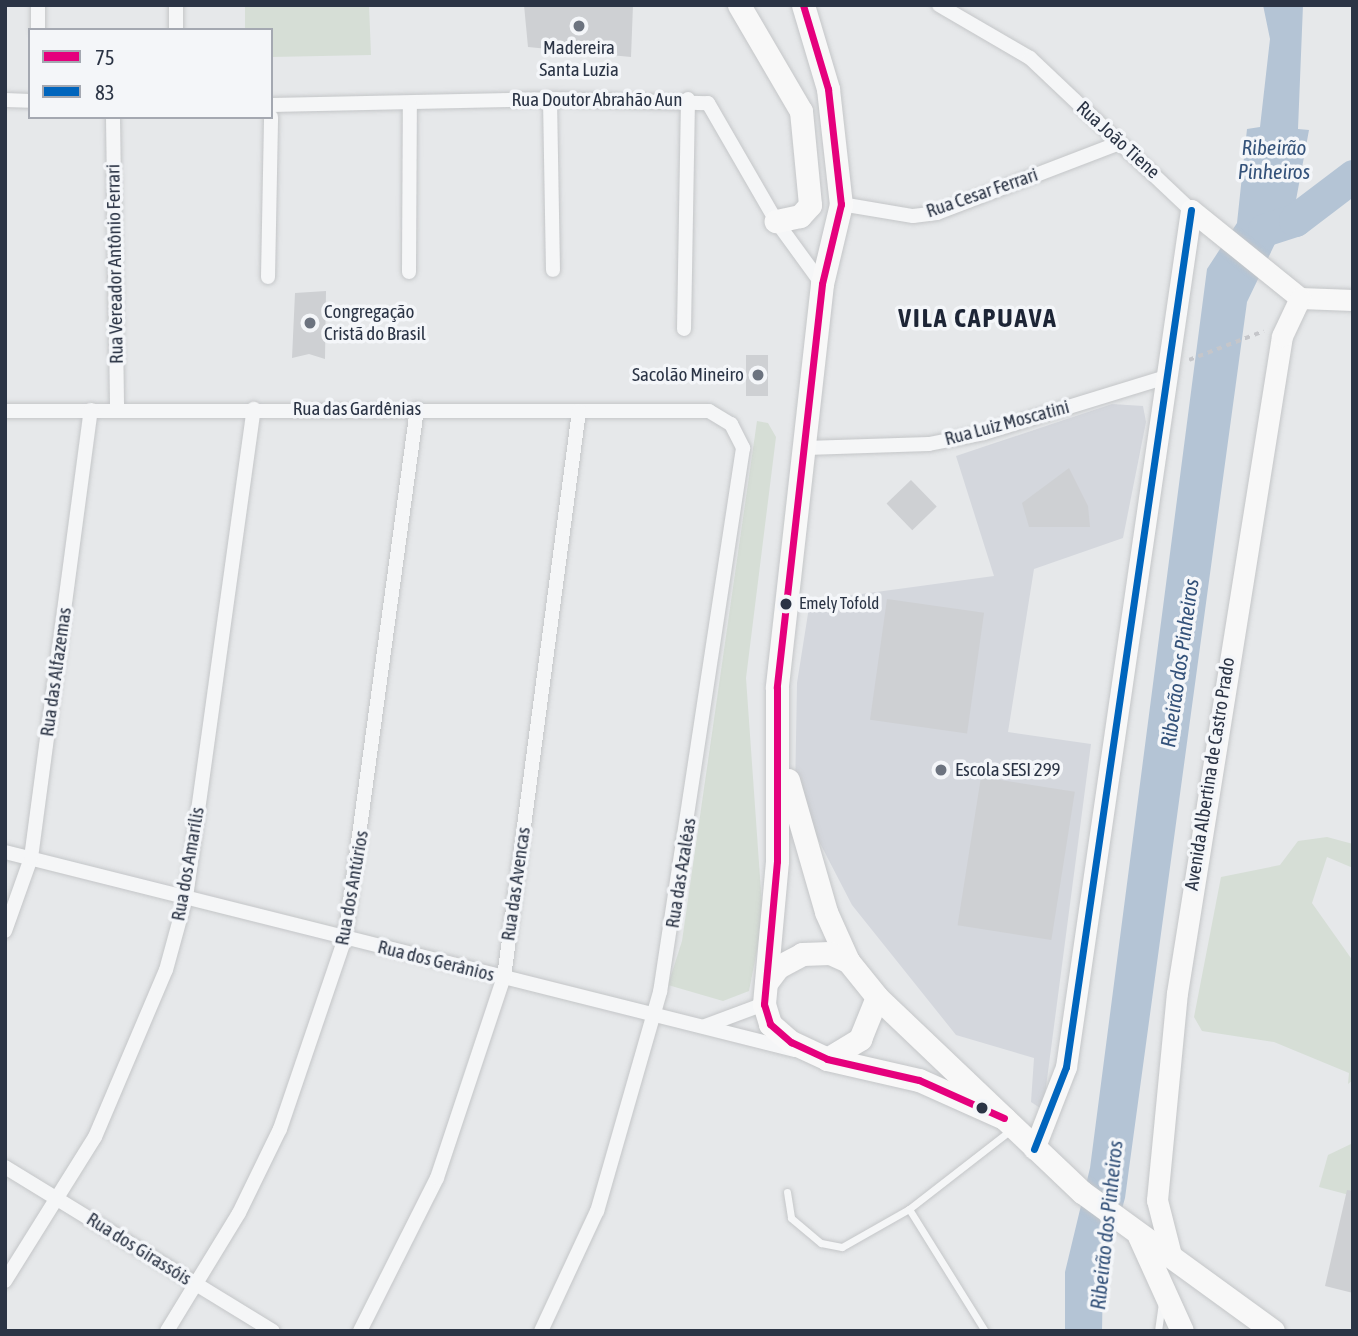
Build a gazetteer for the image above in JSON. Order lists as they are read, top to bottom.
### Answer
{
  "streets": {
    "main road": ["Rua João Tiene", "Avenida Albertina de Castro Prado"],
    "street": [
      "Rua Doutor Abrahão Aun",
      "Rua Cesar Ferrari",
      "Rua Vereador Antônio Ferrari",
      "Rua das Gardênias",
      "Rua Luiz Moscatini",
      "Rua das Alfazemas",
      "Rua dos Amarílis",
      "Rua das Azaléas",
      "Rua das Avencas",
      "Rua dos Antúrios",
      "Rua dos Gerânios",
      "Rua dos Girassóis"
    ]
  },
  "crossings": [
    ["Rua João Tiene", "Rua Cesar Ferrari"],
    ["Rua João Tiene", "Avenida Albertina de Castro Prado"],
    ["Rua Vereador Antônio Ferrari", "Rua das Gardênias"],
    ["Rua das Gardênias", "Rua das Alfazemas"],
    ["Rua das Gardênias", "Rua dos Amarílis"],
    ["Rua das Gardênias", "Rua das Azaléas"],
    ["Rua das Gardênias", "Rua das Avencas"],
    ["Rua das Gardênias", "Rua dos Antúrios"],
    ["Rua das Alfazemas", "Rua dos Gerânios"],
    ["Rua dos Amarílis", "Rua dos Gerânios"],
    ["Rua dos Amarílis", "Rua dos Girassóis"],
    ["Rua das Azaléas", "Rua dos Gerânios"],
    ["Rua das Avencas", "Rua dos Gerânios"],
    ["Rua dos Antúrios", "Rua dos Gerânios"],
    ["Rua dos Antúrios", "Rua dos Girassóis"]
  ],
  "districts": ["VILA CAPUAVA"],
  "water": ["Ribeirão Pinheiros", "Ribeirão dos Pinheiros"],
  "places": [
    "Madereira Santa Luzia",
    "Congregação Cristã do Brasil",
    "Sacolão Mineiro",
    "Emely Tofold",
    "Escola SESI 299"
  ],
  "lines": ["transit line 75", "transit line 83"],
  "legend": ["75", "83"]
}
